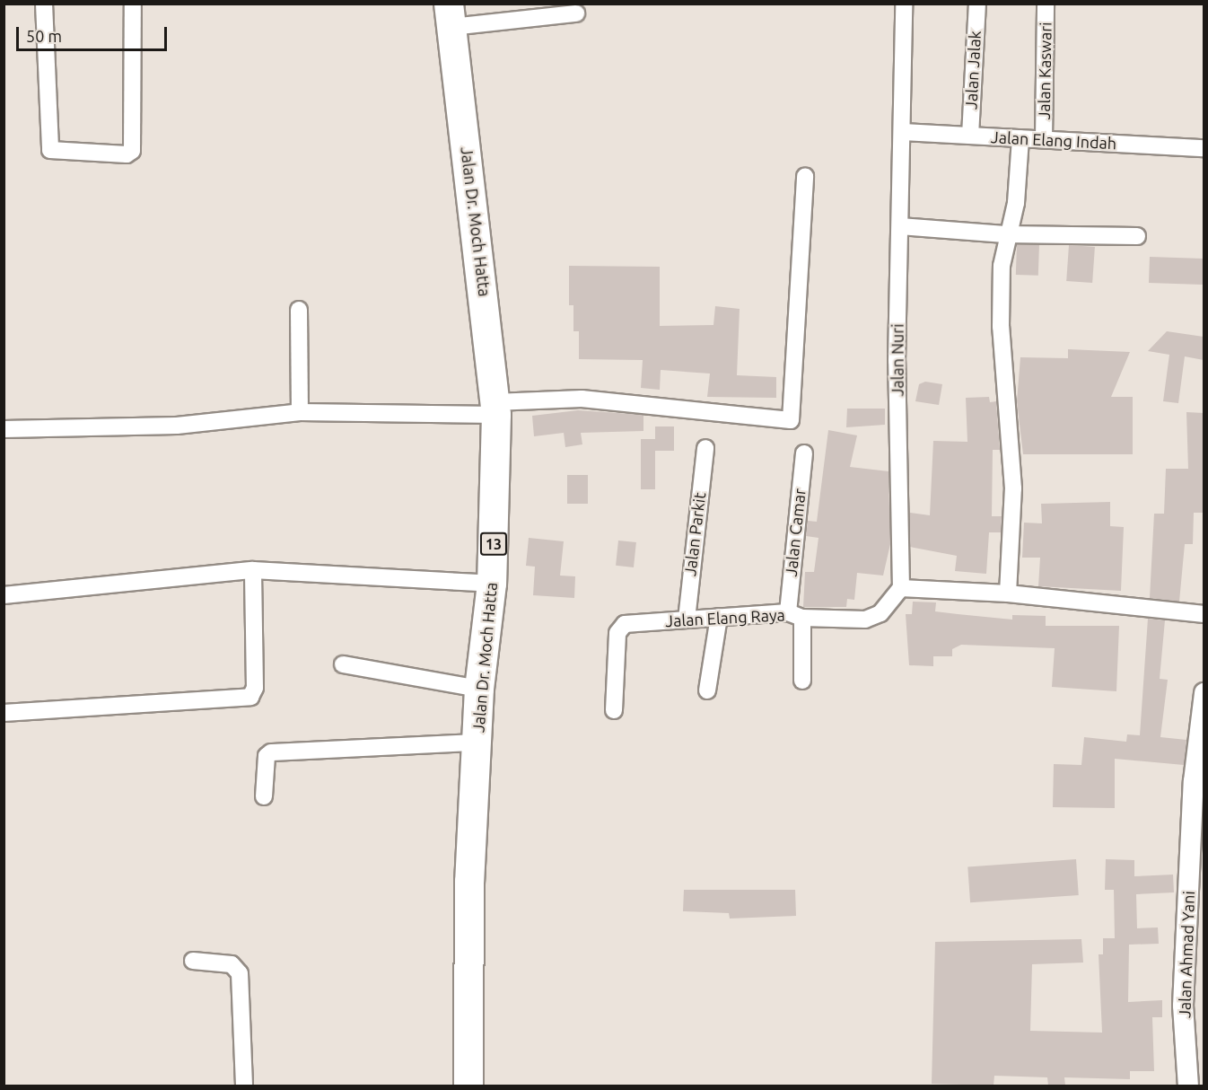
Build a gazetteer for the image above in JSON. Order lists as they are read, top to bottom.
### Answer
{
  "streets": {
    "highway": ["Jalan Dr. Moch Hatta", "13"],
    "street": [
      "Jalan Jalak",
      "Jalan Kaswari",
      "Jalan Elang Indah",
      "Jalan Nuri",
      "Jalan Camar",
      "Jalan Parkit",
      "Jalan Elang Raya",
      "Jalan Ahmad Yani"
    ]
  },
  "crossings": [
    ["Jalan Jalak", "Jalan Elang Indah"],
    ["Jalan Kaswari", "Jalan Elang Indah"],
    ["Jalan Elang Indah", "Jalan Nuri"],
    ["Jalan Nuri", "Jalan Elang Raya"],
    ["Jalan Camar", "Jalan Elang Raya"],
    ["Jalan Parkit", "Jalan Elang Raya"]
  ],
  "scale_bar": "50 m"
}
